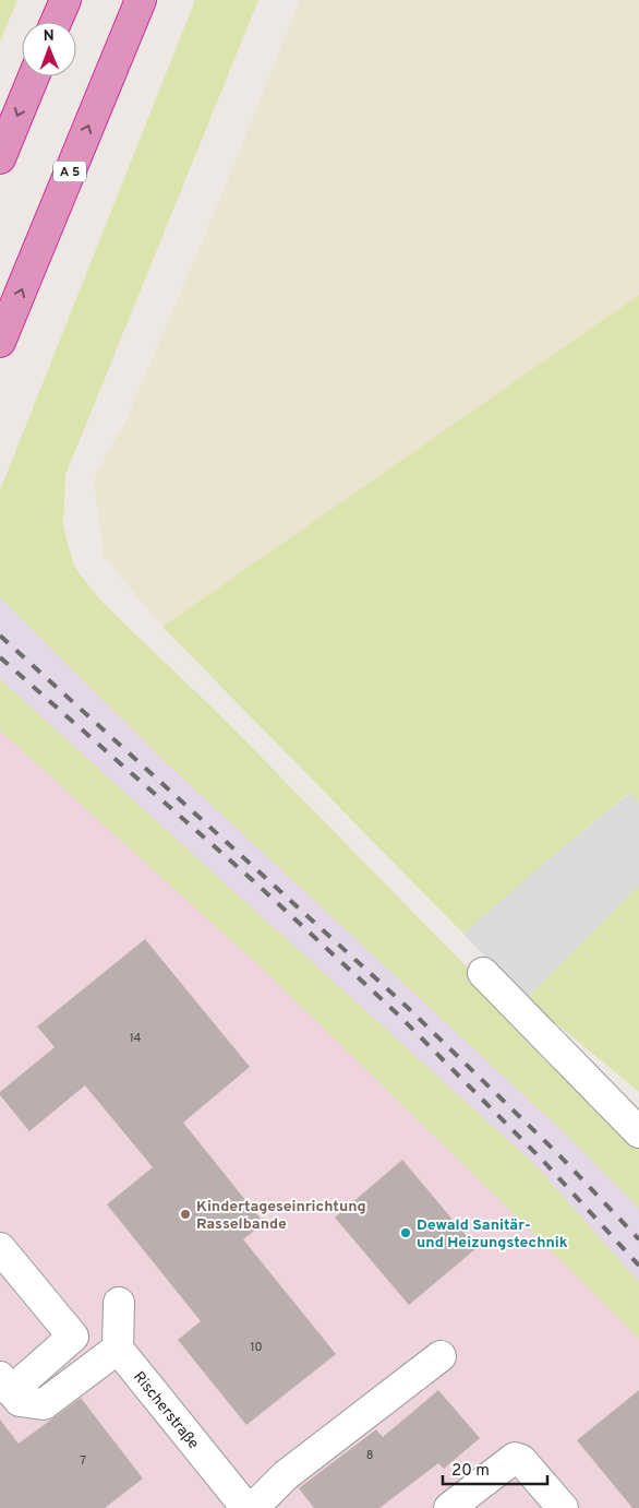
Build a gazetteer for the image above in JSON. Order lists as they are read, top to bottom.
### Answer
{
  "streets": {
    "highway": ["A 5"],
    "street": ["Rischerstraße"]
  },
  "places": ["Kindertageseinrichtung Rasselbande", "Dewald Sanitär- und Heizungstechnik"],
  "house_numbers": [
    "14",
    "10",
    "8",
    "7"
  ],
  "scale_bar": "20 m",
  "north": "top"
}
